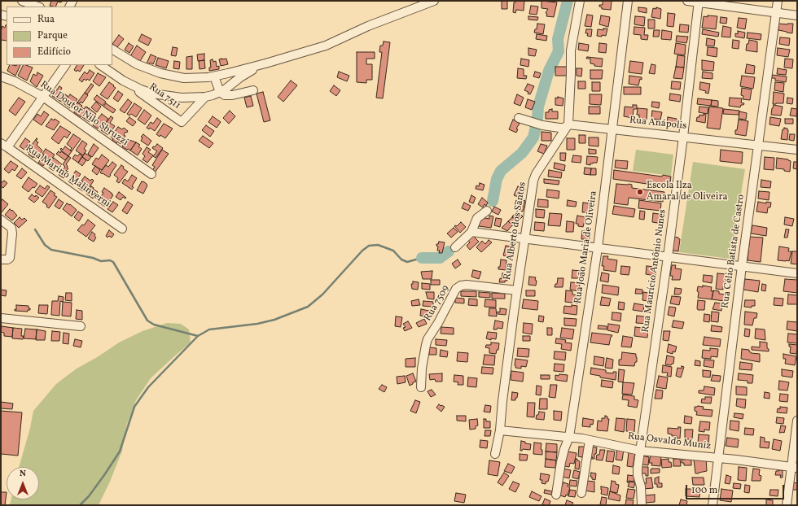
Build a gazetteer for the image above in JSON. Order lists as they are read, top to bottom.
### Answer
{
  "streets": {
    "street": [
      "Rua 7511",
      "Rua Doutor Nilo Sbruzzi",
      "Rua Anápolis",
      "Rua Marino Malinverni",
      "Rua Alberto dos Santos",
      "Rua João Maria de Oliveira",
      "Rua Célio Batista de Castro",
      "Rua Maurício Antônio Nunes",
      "Rua 7509",
      "Rua Osvaldo Muniz"
    ]
  },
  "crossings": [
    ["Rua Anápolis", "Rua Alberto dos Santos"],
    ["Rua Anápolis", "Rua João Maria de Oliveira"],
    ["Rua Anápolis", "Rua Célio Batista de Castro"],
    ["Rua Anápolis", "Rua Maurício Antônio Nunes"],
    ["Rua Alberto dos Santos", "Rua 7509"],
    ["Rua Alberto dos Santos", "Rua Osvaldo Muniz"],
    ["Rua João Maria de Oliveira", "Rua Osvaldo Muniz"],
    ["Rua Célio Batista de Castro", "Rua Osvaldo Muniz"],
    ["Rua Maurício Antônio Nunes", "Rua Osvaldo Muniz"]
  ],
  "places": ["Escola Ilza Amaral de Oliveira"],
  "legend": ["Rua", "Parque", "Edifício"],
  "scale_bar": "100 m",
  "north": "top"
}
